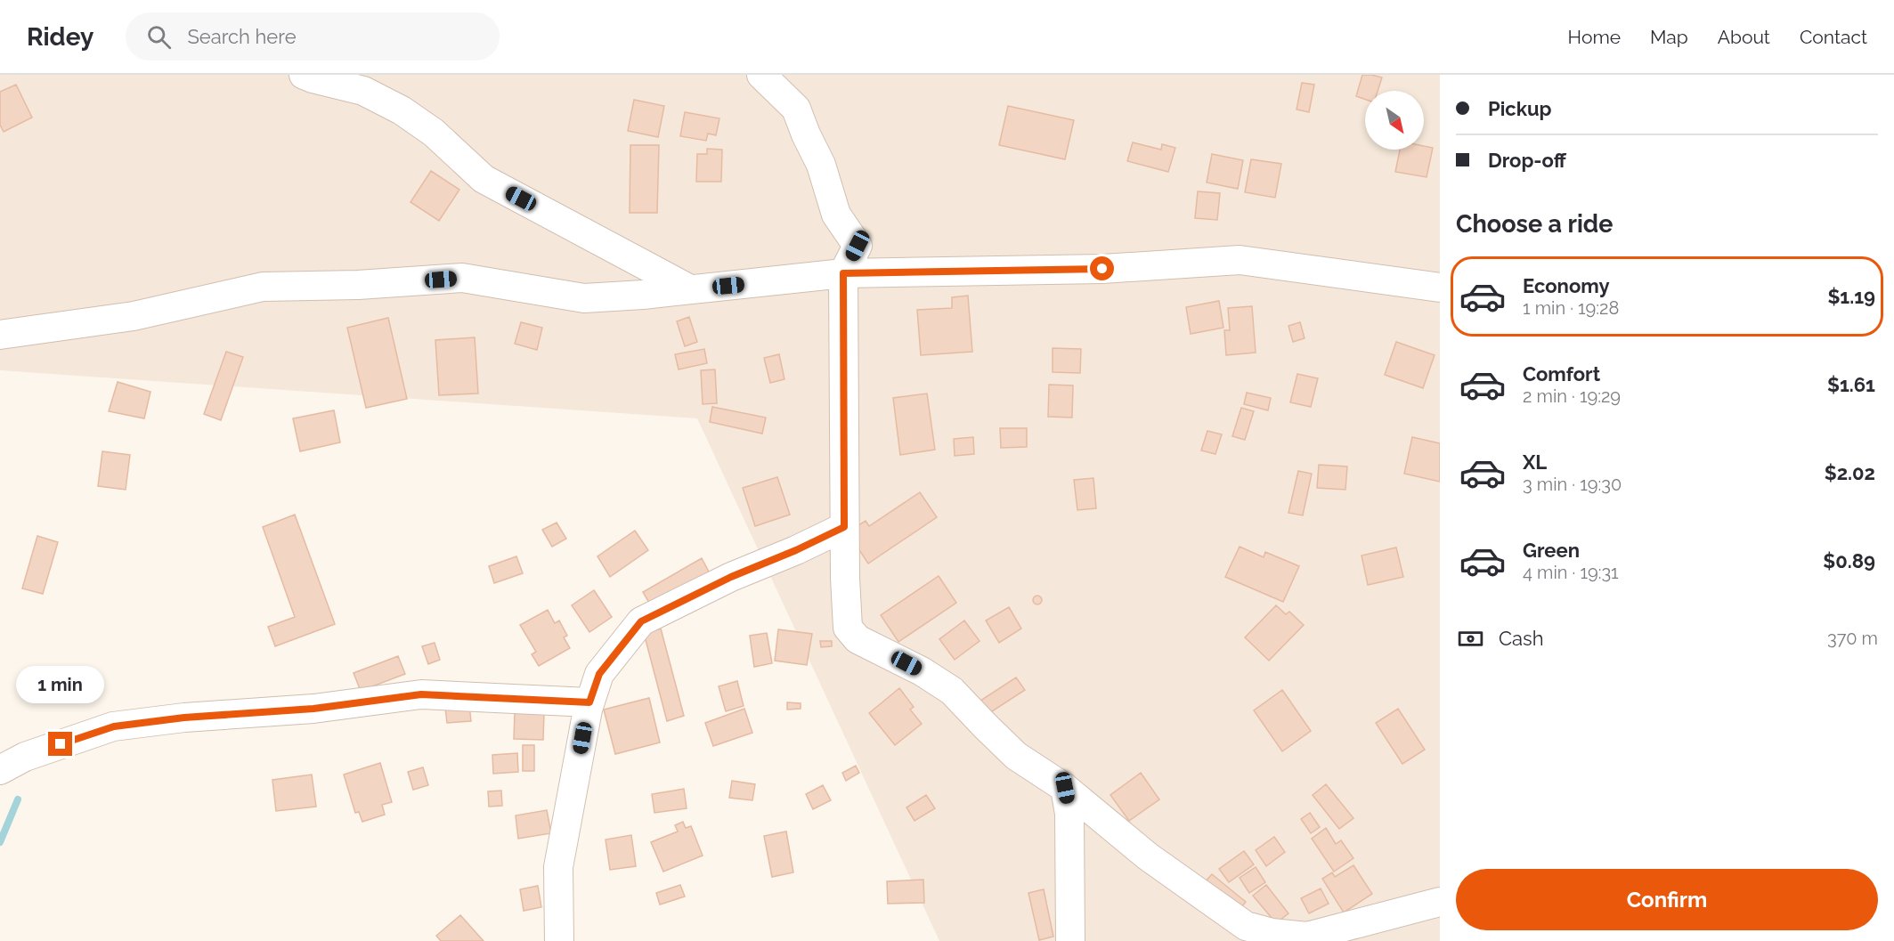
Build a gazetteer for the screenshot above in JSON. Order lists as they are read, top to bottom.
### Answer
{
  "north": "bottom right",
  "page": {
    "header": "Ridey",
    "search": "Search here",
    "nav": [
      "Home",
      "Map",
      "About",
      "Contact"
    ],
    "banner": ["Pickup", "Drop-off"],
    "heading": "Choose a ride",
    "list": [
      {
        "name": "Economy",
        "note": "1 min · 19:28",
        "value": "$1.19"
      },
      {
        "name": "Comfort",
        "note": "2 min · 19:29",
        "value": "$1.61"
      },
      {
        "name": "XL",
        "note": "3 min · 19:30",
        "value": "$2.02"
      },
      {
        "name": "Green",
        "note": "4 min · 19:31",
        "value": "$0.89"
      }
    ],
    "pay": ["Cash", "370 m"],
    "bubble": "1 min",
    "buttons": "Confirm"
  }
}
